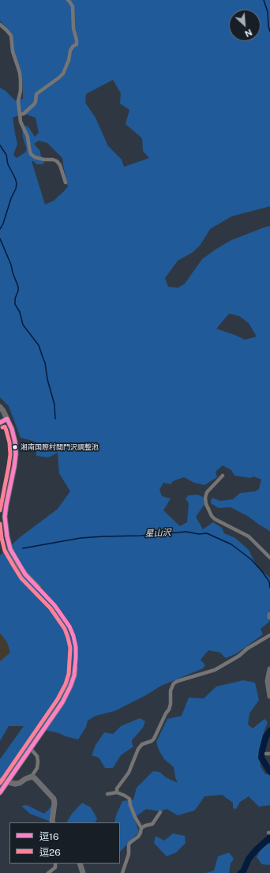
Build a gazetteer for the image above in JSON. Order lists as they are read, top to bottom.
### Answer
{
  "water": ["星山沢"],
  "places": ["湘南国際村間門沢調整池"],
  "lines": ["transit line 逗16", "transit line 逗26"],
  "legend": ["逗16", "逗26"],
  "north": "bottom right"
}
